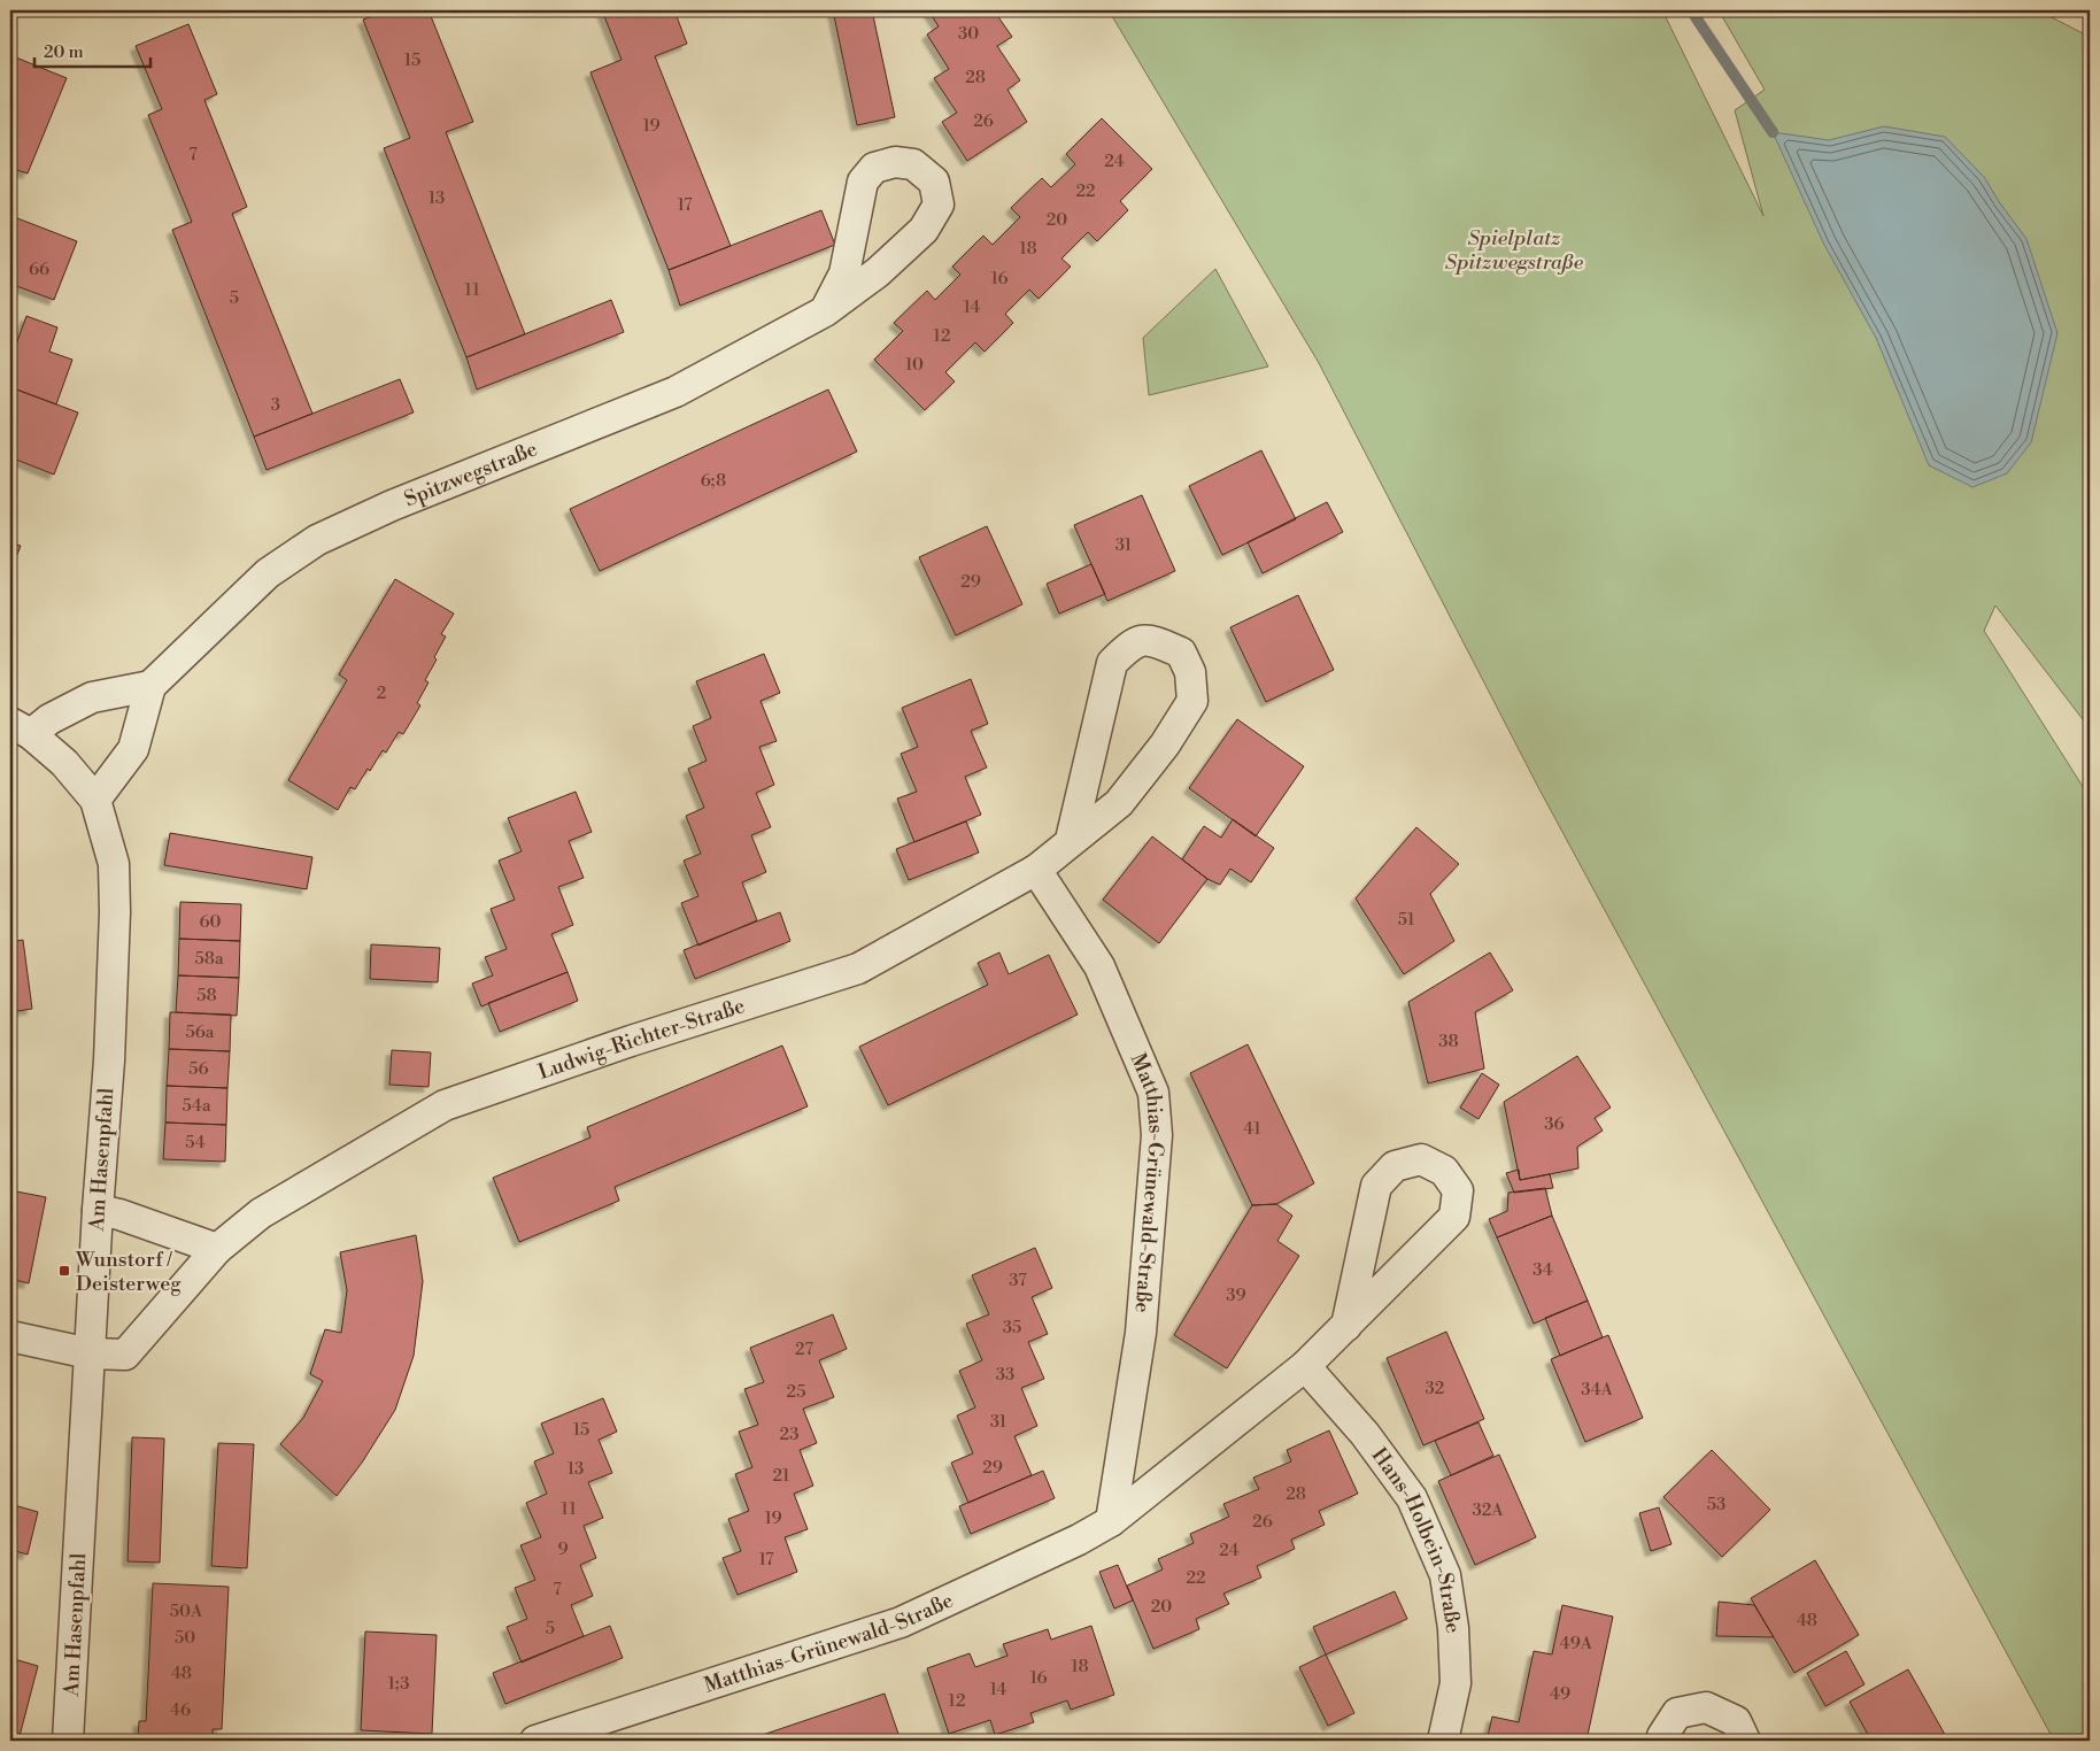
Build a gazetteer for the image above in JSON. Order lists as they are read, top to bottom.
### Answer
{
  "streets": {
    "street": [
      "Spitzwegstraße",
      "Ludwig-Richter-Straße",
      "Am Hasenpfahl",
      "Matthias-Grünewald-Straße",
      "Hans-Holbein-Straße"
    ]
  },
  "crossings": [
    ["Ludwig-Richter-Straße", "Am Hasenpfahl"],
    ["Ludwig-Richter-Straße", "Matthias-Grünewald-Straße"],
    ["Matthias-Grünewald-Straße", "Hans-Holbein-Straße"]
  ],
  "parks": ["Spielplatz Spitzwegstraße"],
  "places": {
    "transit": ["Wunstorf / Deisterweg"]
  },
  "house_numbers": [
    "30",
    "15",
    "28",
    "26",
    "19",
    "7",
    "24",
    "22",
    "13",
    "17",
    "20",
    "18",
    "66",
    "16",
    "11",
    "5",
    "14",
    "12",
    "10",
    "3",
    "6;8",
    "31",
    "29",
    "2",
    "51",
    "60",
    "58a",
    "58",
    "56a",
    "38",
    "56",
    "54a",
    "36",
    "41",
    "54",
    "34",
    "37",
    "39",
    "35",
    "27",
    "33",
    "32",
    "34A",
    "25",
    "31",
    "15",
    "23",
    "29",
    "13",
    "21",
    "28",
    "53",
    "11",
    "32A",
    "19",
    "26",
    "9",
    "24",
    "17",
    "22",
    "7",
    "20",
    "50A",
    "48",
    "5",
    "50",
    "49A",
    "18",
    "48",
    "16",
    "1;3",
    "14",
    "49",
    "12",
    "46"
  ],
  "scale_bar": "20 m"
}
